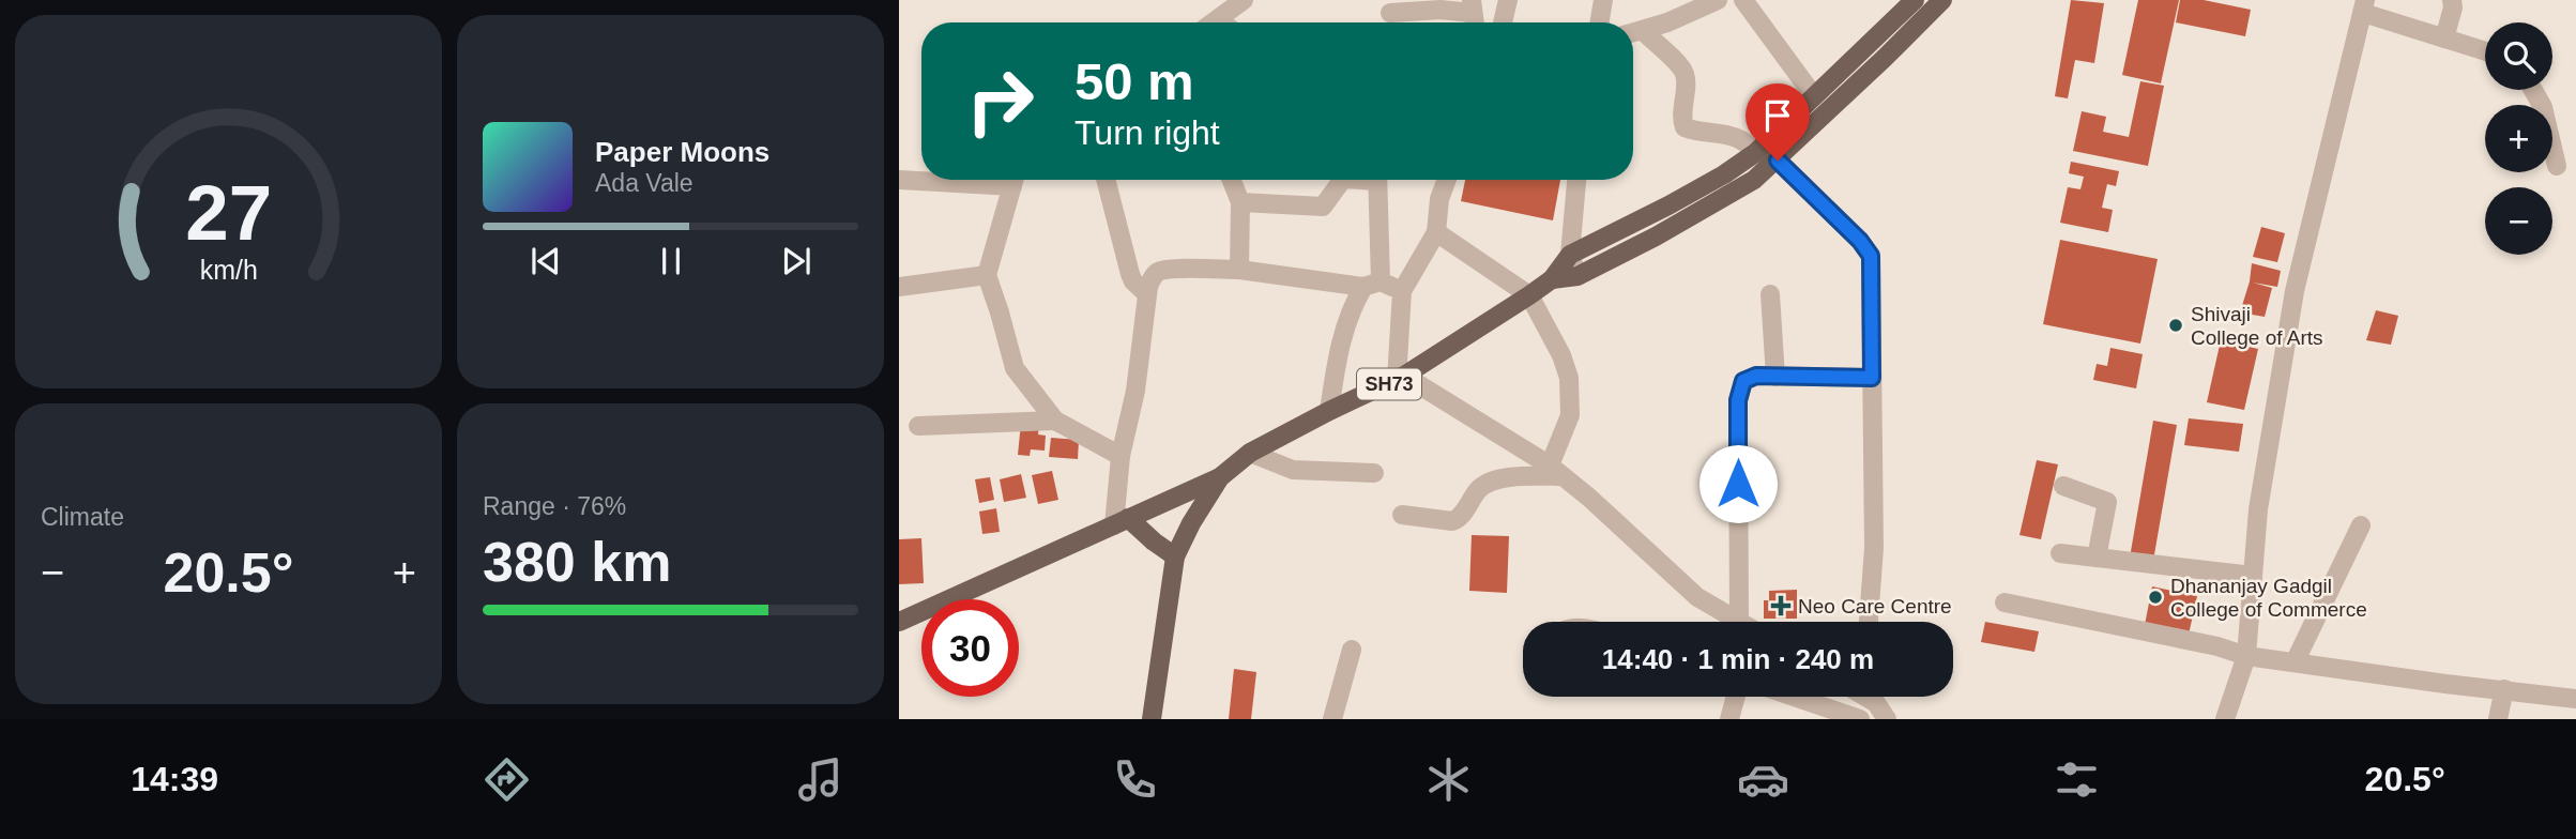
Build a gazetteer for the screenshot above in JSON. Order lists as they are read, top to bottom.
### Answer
{
  "streets": {
    "main road": ["SH73"]
  },
  "places": {
    "other": ["Shivaji College of Arts", "Dhananjay Gadgil College of Commerce"],
    "health": ["Neo Care Centre"]
  },
  "page": {
    "map_buttons": ["+", "−"],
    "turn": ["50 m", "Turn right"],
    "song": ["Paper Moons", "Ada Vale"],
    "tile": [
      "Climate",
      ["Range · 76%", "380 km"]
    ],
    "heat": ["−", "20.5°", "+"],
    "limit": "30",
    "trip": "14:40 · 1 min · 240 m",
    "tabs": ["14:39", "20.5°"],
    "gauge": ["27", "km/h"]
  }
}
